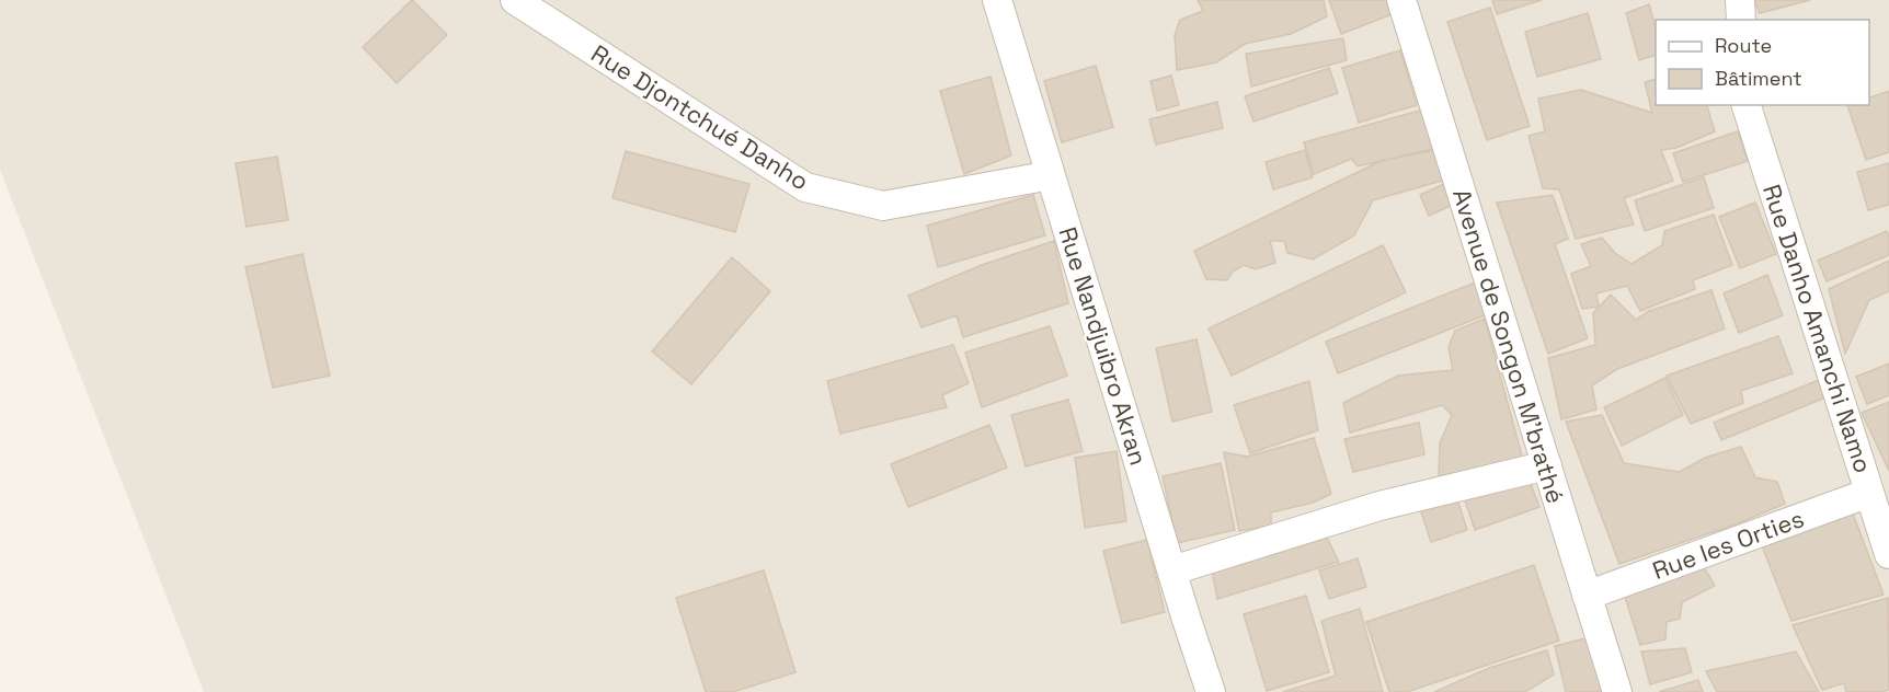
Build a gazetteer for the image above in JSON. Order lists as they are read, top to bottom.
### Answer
{
  "streets": {
    "street": [
      "Rue Djontchué Danho",
      "Rue Danho Amanchi Namo",
      "Rue Nandjuibro Akran",
      "Avenue de Songon M'brathé",
      "Rue les Orties"
    ]
  },
  "crossings": [
    ["Rue Djontchué Danho", "Rue Nandjuibro Akran"],
    ["Rue Danho Amanchi Namo", "Rue les Orties"],
    ["Avenue de Songon M'brathé", "Rue les Orties"]
  ],
  "legend": ["Route", "Bâtiment"]
}
